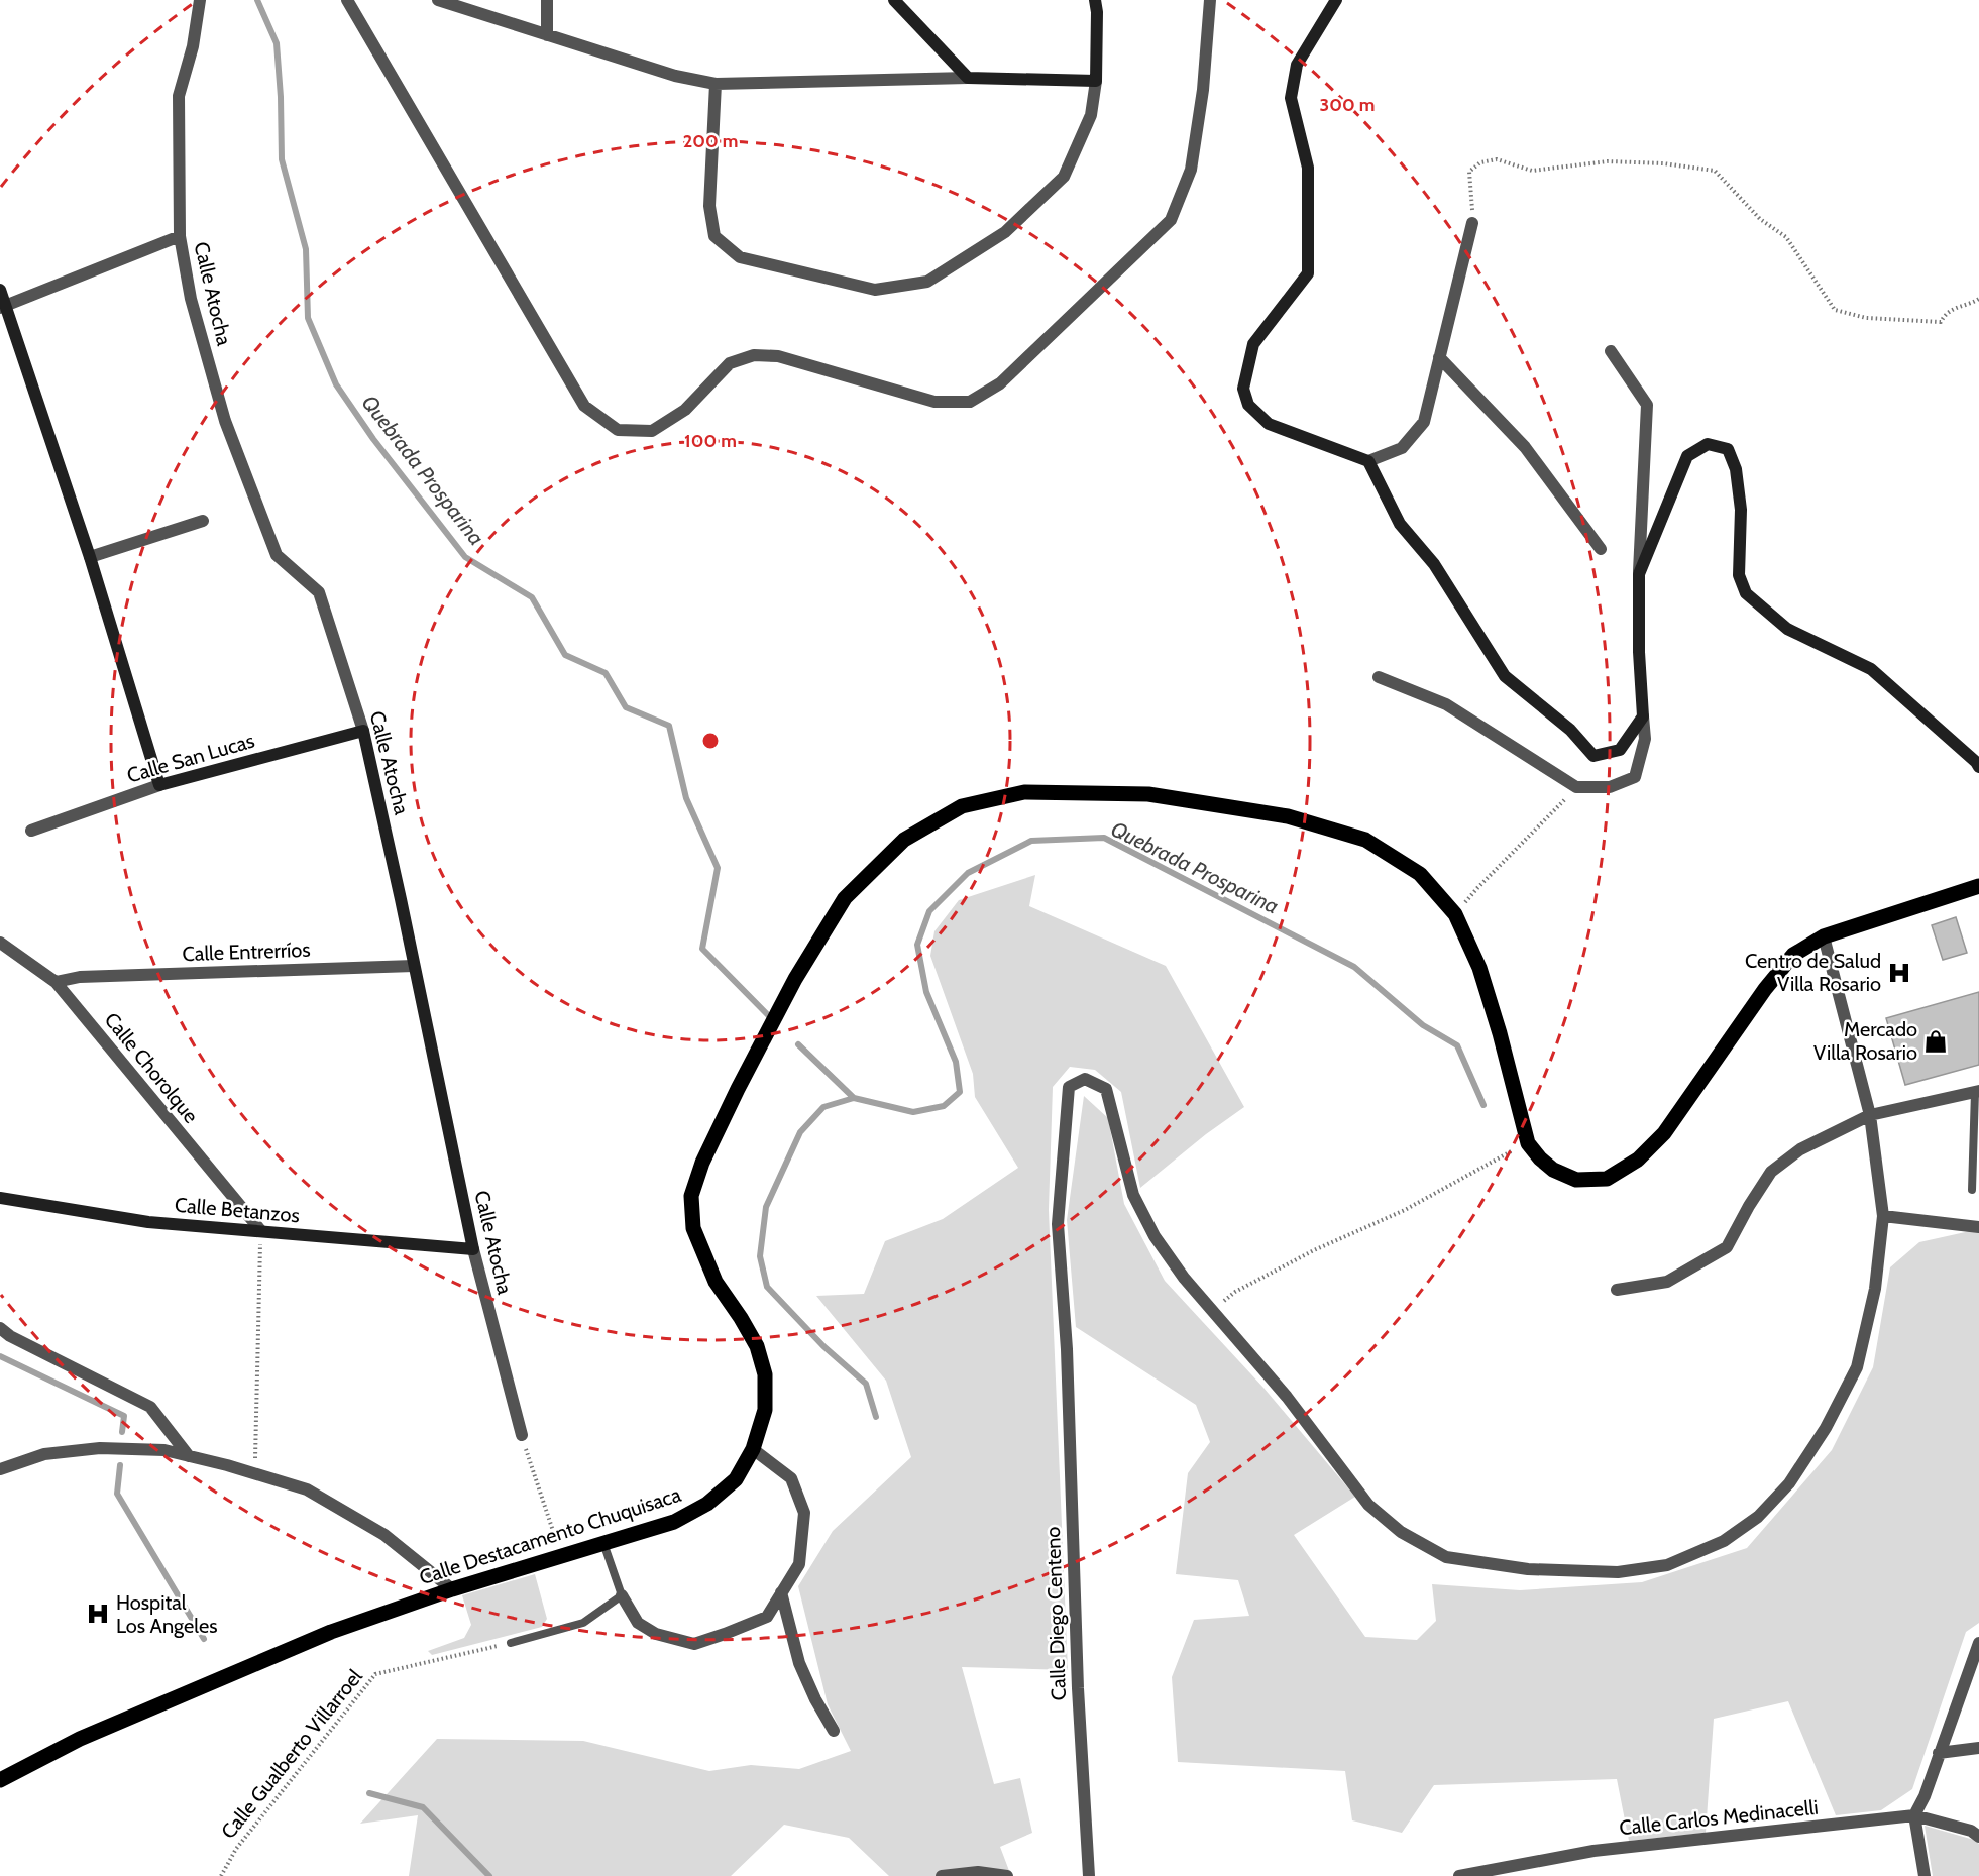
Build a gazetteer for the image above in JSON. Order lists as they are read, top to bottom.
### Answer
{
  "streets": {
    "main road": ["Calle Destacamento Chuquisaca"],
    "street": [
      "Calle Atocha",
      "Calle San Lucas",
      "Calle Entrerríos",
      "Calle Chorolque",
      "Calle Betanzos",
      "Calle Diego Centeno",
      "Calle Carlos Medinacelli"
    ],
    "path": ["Calle Gualberto Villarroel"]
  },
  "crossings": [
    ["Calle Atocha", "Calle San Lucas"],
    ["Calle Atocha", "Calle Entrerríos"],
    ["Calle Atocha", "Calle Betanzos"],
    ["Calle Entrerríos", "Calle Chorolque"],
    ["Calle Chorolque", "Calle Betanzos"]
  ],
  "water": ["Quebrada Prosparina"],
  "places": {
    "hospital": ["Centro de Salud Villa Rosario", "Hospital Los Angeles"],
    "shop": ["Mercado Villa Rosario"]
  },
  "rings": ["300 m", "200 m", "100 m"]
}
